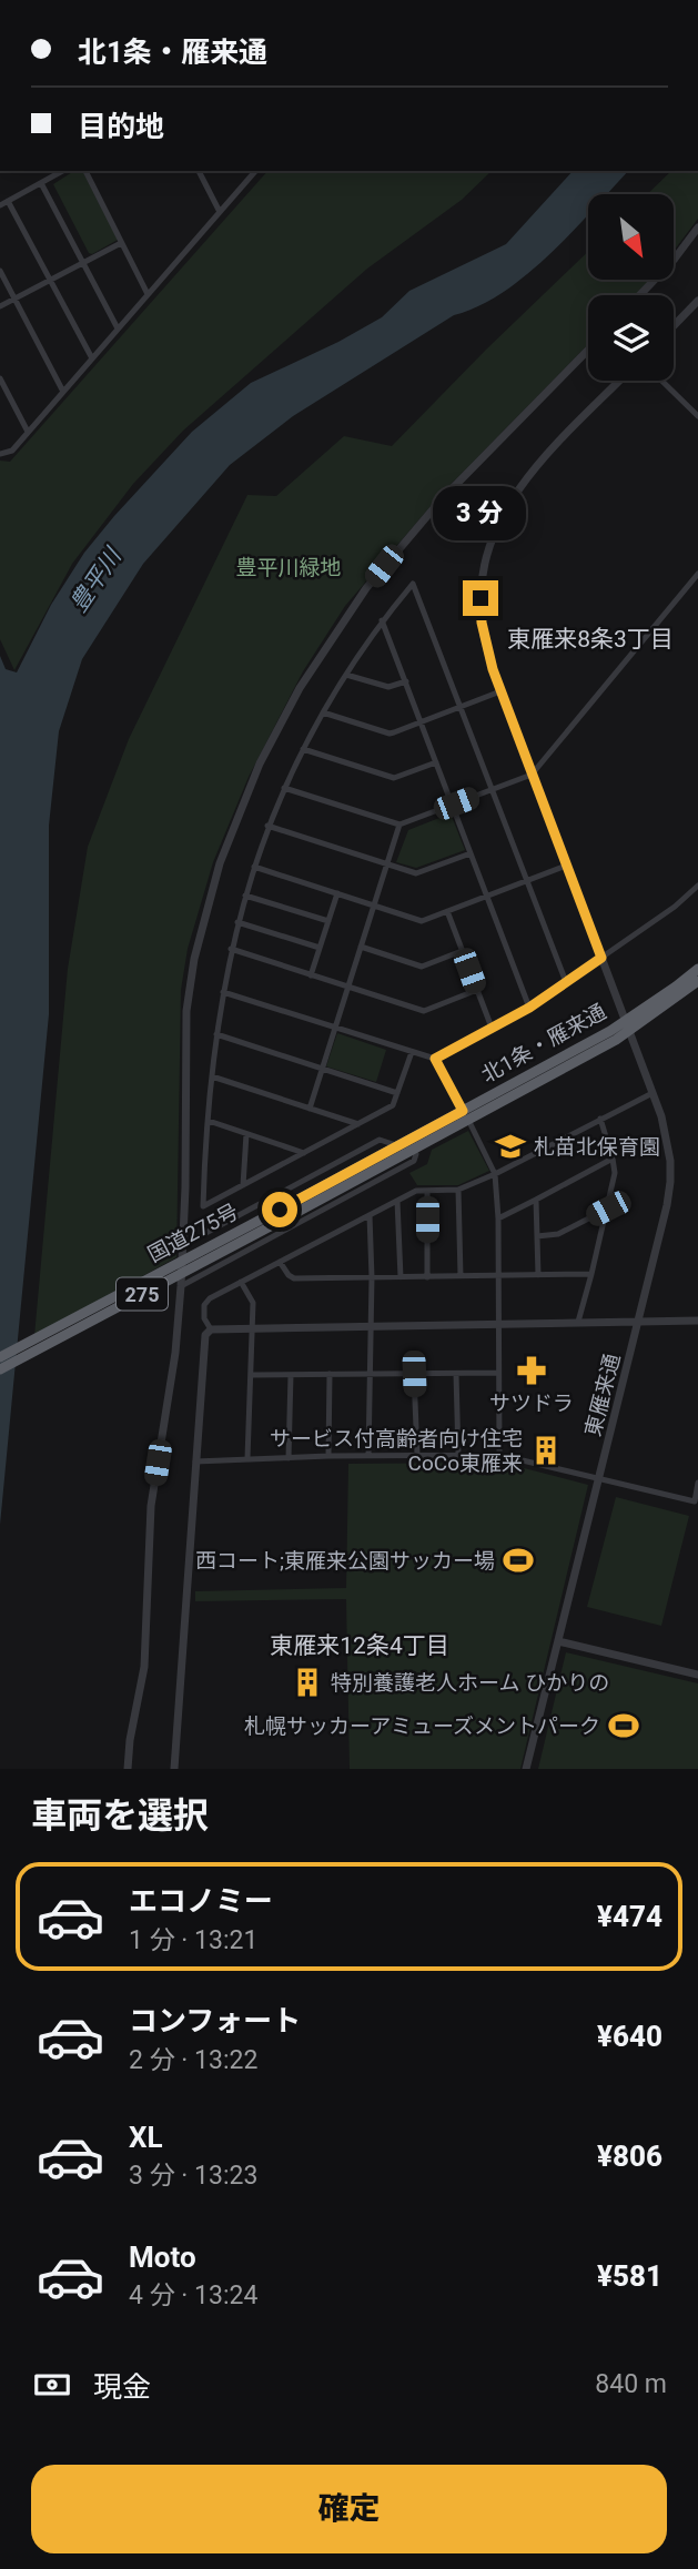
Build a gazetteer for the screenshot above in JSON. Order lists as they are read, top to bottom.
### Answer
{
  "streets": {
    "highway": ["北1条・雁来通", "国道275号", "275"],
    "street": ["東雁来通"]
  },
  "crossings": [
    ["北1条・雁来通", "国道275号"],
    ["北1条・雁来通", "東雁来通"]
  ],
  "districts": ["東雁来8条3丁目", "東雁来12条4丁目"],
  "water": ["豊平川"],
  "parks": ["豊平川緑地"],
  "places": {
    "school or university": ["札苗北保育園"],
    "pharmacy": ["サツドラ"],
    "building": ["サービス付高齢者向け住宅 CoCo東雁来", "特別養護老人ホーム ひかりの"],
    "sports": ["西コート;東雁来公園サッカー場", "札幌サッカーアミューズメントパーク"]
  },
  "north": "bottom right",
  "page": {
    "banner": ["北1条・雁来通", "目的地"],
    "bubble": "3 分",
    "heading": "車両を選択",
    "list": [
      {
        "name": "エコノミー",
        "note": "1 分 · 13:21",
        "value": "¥474"
      },
      {
        "name": "コンフォート",
        "note": "2 分 · 13:22",
        "value": "¥640"
      },
      {
        "name": "XL",
        "note": "3 分 · 13:23",
        "value": "¥806"
      },
      {
        "name": "Moto",
        "note": "4 分 · 13:24",
        "value": "¥581"
      }
    ],
    "pay": ["現金", "840 m"],
    "buttons": "確定"
  }
}
